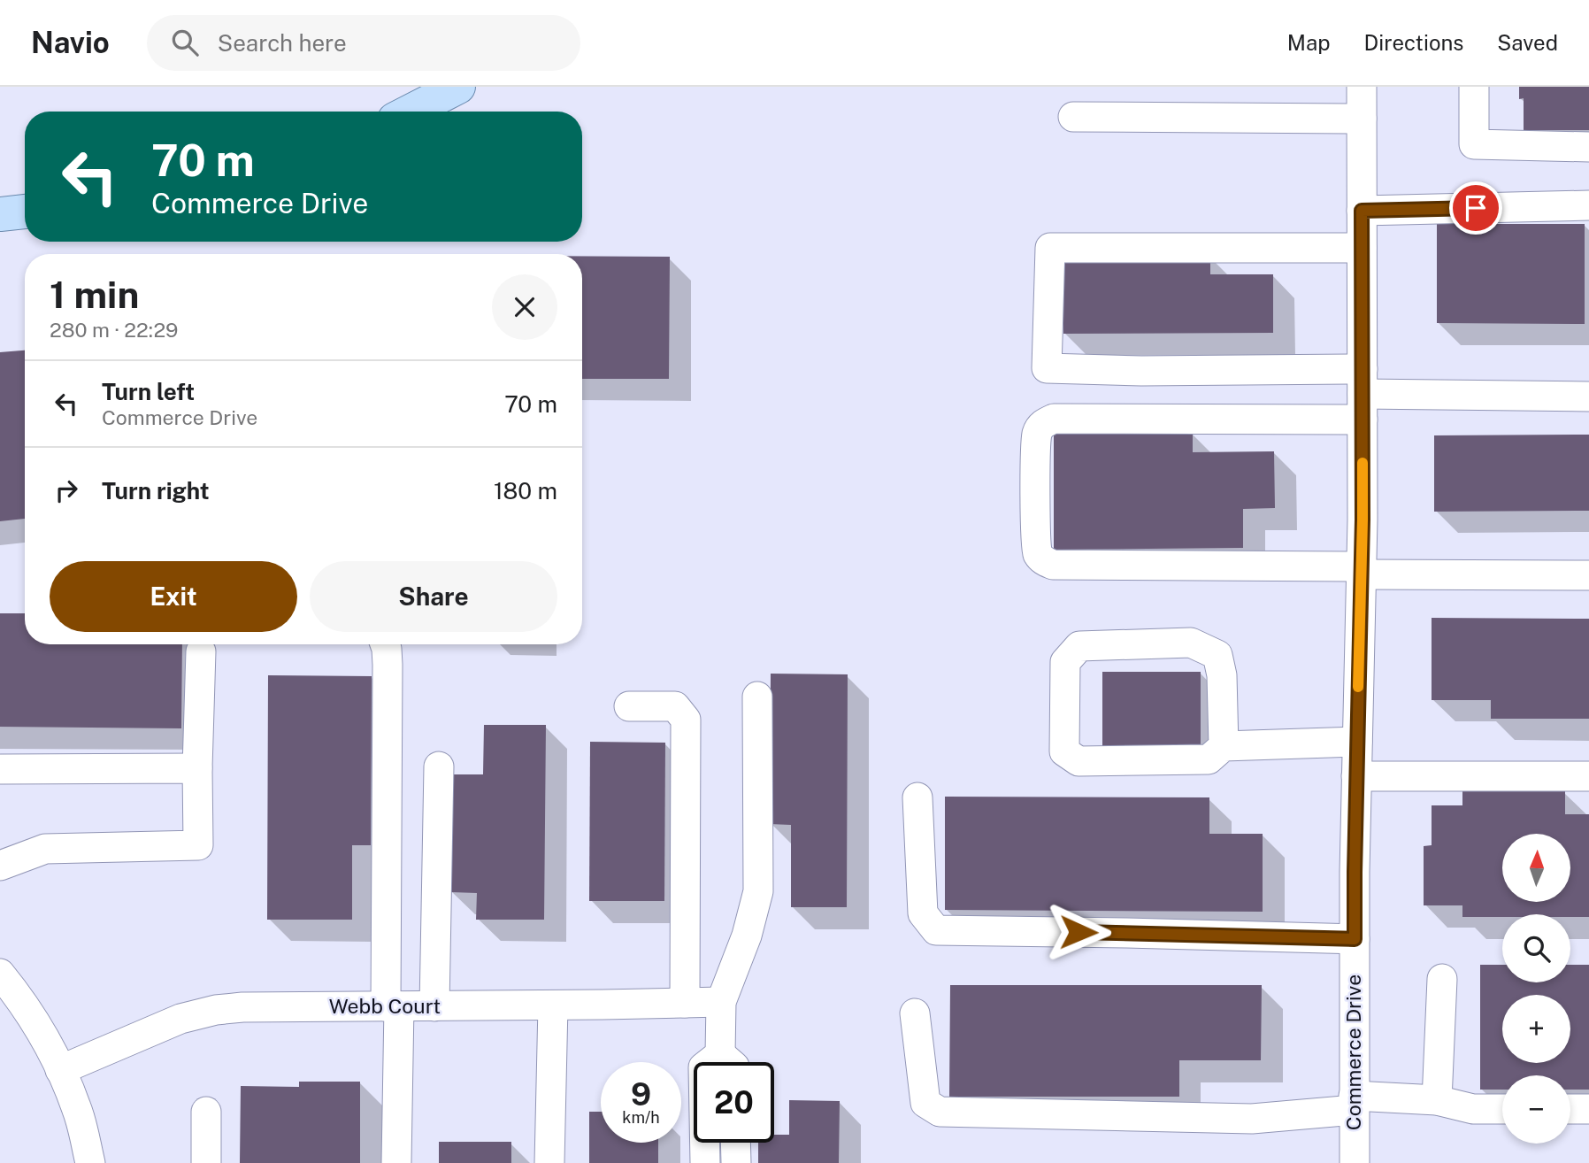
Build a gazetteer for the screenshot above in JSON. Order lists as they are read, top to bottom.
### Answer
{
  "streets": {
    "street": ["Webb Court", "Commerce Drive"]
  },
  "north": "top",
  "page": {
    "header": "Navio",
    "search": "Search here",
    "nav": ["Map", "Directions", "Saved"],
    "turn": ["70 m", "Commerce Drive"],
    "heading": ["1 min", "280 m · 22:29"],
    "list": [
      {
        "name": "Turn left",
        "note": "Commerce Drive",
        "value": "70 m"
      },
      {
        "name": "Turn right",
        "value": "180 m"
      }
    ],
    "buttons": ["Exit", "Share"],
    "map_buttons": ["+", "−"],
    "speed": "9 km/h",
    "limit": "20"
  }
}
